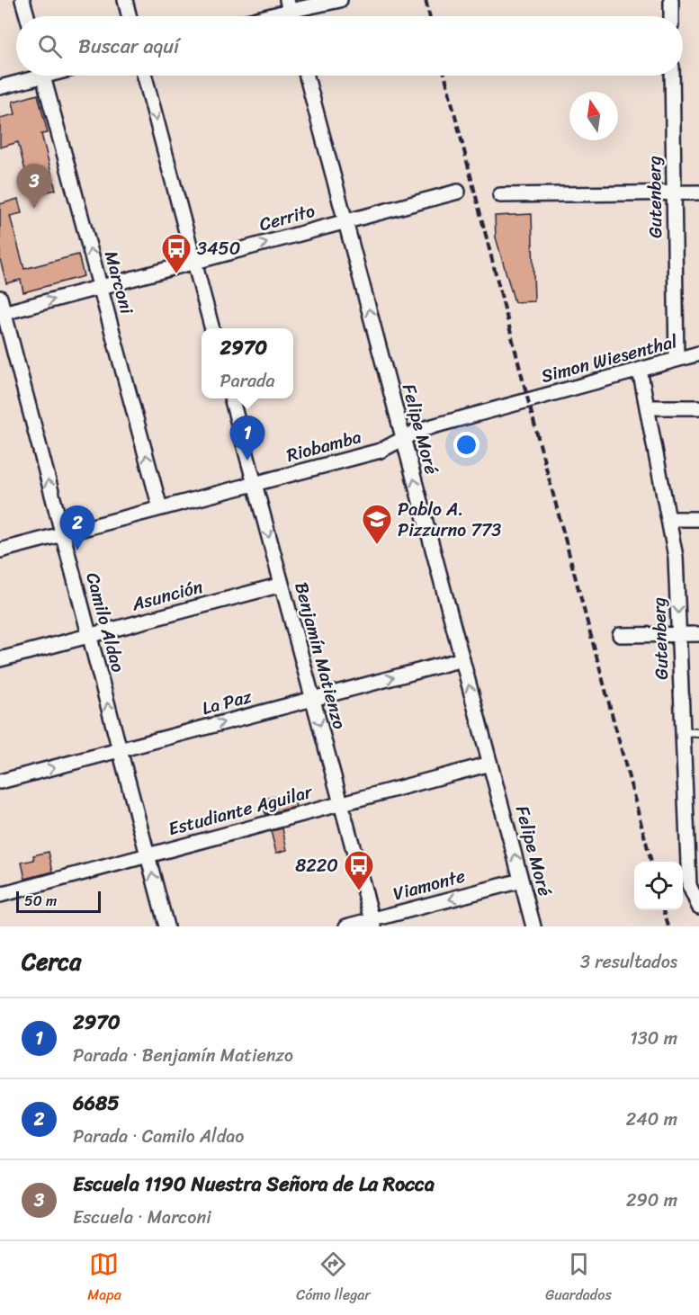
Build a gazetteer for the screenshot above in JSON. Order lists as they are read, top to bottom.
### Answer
{
  "streets": {
    "street": [
      "Gutenberg",
      "Cerrito",
      "Marconi",
      "Simon Wiesenthal",
      "Felipe Moré",
      "Riobamba",
      "Asunción",
      "Camilo Aldao",
      "Benjamín Matienzo",
      "La Paz",
      "Estudiante Aguilar",
      "Viamonte"
    ]
  },
  "crossings": [
    ["Gutenberg", "Simon Wiesenthal"],
    ["Cerrito", "Marconi"],
    ["Cerrito", "Felipe Moré"],
    ["Cerrito", "Camilo Aldao"],
    ["Marconi", "Riobamba"],
    ["Simon Wiesenthal", "Riobamba"],
    ["Felipe Moré", "Riobamba"],
    ["Felipe Moré", "La Paz"],
    ["Felipe Moré", "Estudiante Aguilar"],
    ["Felipe Moré", "Viamonte"],
    ["Riobamba", "Camilo Aldao"],
    ["Riobamba", "Benjamín Matienzo"],
    ["Asunción", "Camilo Aldao"],
    ["Asunción", "Benjamín Matienzo"],
    ["Camilo Aldao", "La Paz"],
    ["Camilo Aldao", "Estudiante Aguilar"],
    ["Benjamín Matienzo", "La Paz"],
    ["Benjamín Matienzo", "Estudiante Aguilar"],
    ["Benjamín Matienzo", "Viamonte"]
  ],
  "one_way": [
    "Cerrito",
    "Felipe Moré",
    "Camilo Aldao",
    "Benjamín Matienzo",
    "La Paz",
    "Viamonte"
  ],
  "places": {
    "bus stop": ["3450", "8220"],
    "school or university": ["Pablo A. Pizzurno 773"]
  },
  "scale_bar": "50 m",
  "north": "top",
  "page": {
    "search": "Buscar aquí",
    "pins": ["3", "1", "2"],
    "popup": ["2970", "Parada"],
    "scale": "50 m",
    "heading": ["Cerca", "3 resultados"],
    "list": [
      {
        "mark": "1",
        "name": "2970",
        "note": "Parada · Benjamín Matienzo",
        "value": "130 m"
      },
      {
        "mark": "2",
        "name": "6685",
        "note": "Parada · Camilo Aldao",
        "value": "240 m"
      },
      {
        "mark": "3",
        "name": "Escuela 1190 Nuestra Señora de La Rocca",
        "note": "Escuela · Marconi",
        "value": "290 m"
      }
    ],
    "nav": ["Mapa", "Cómo llegar", "Guardados"]
  }
}
